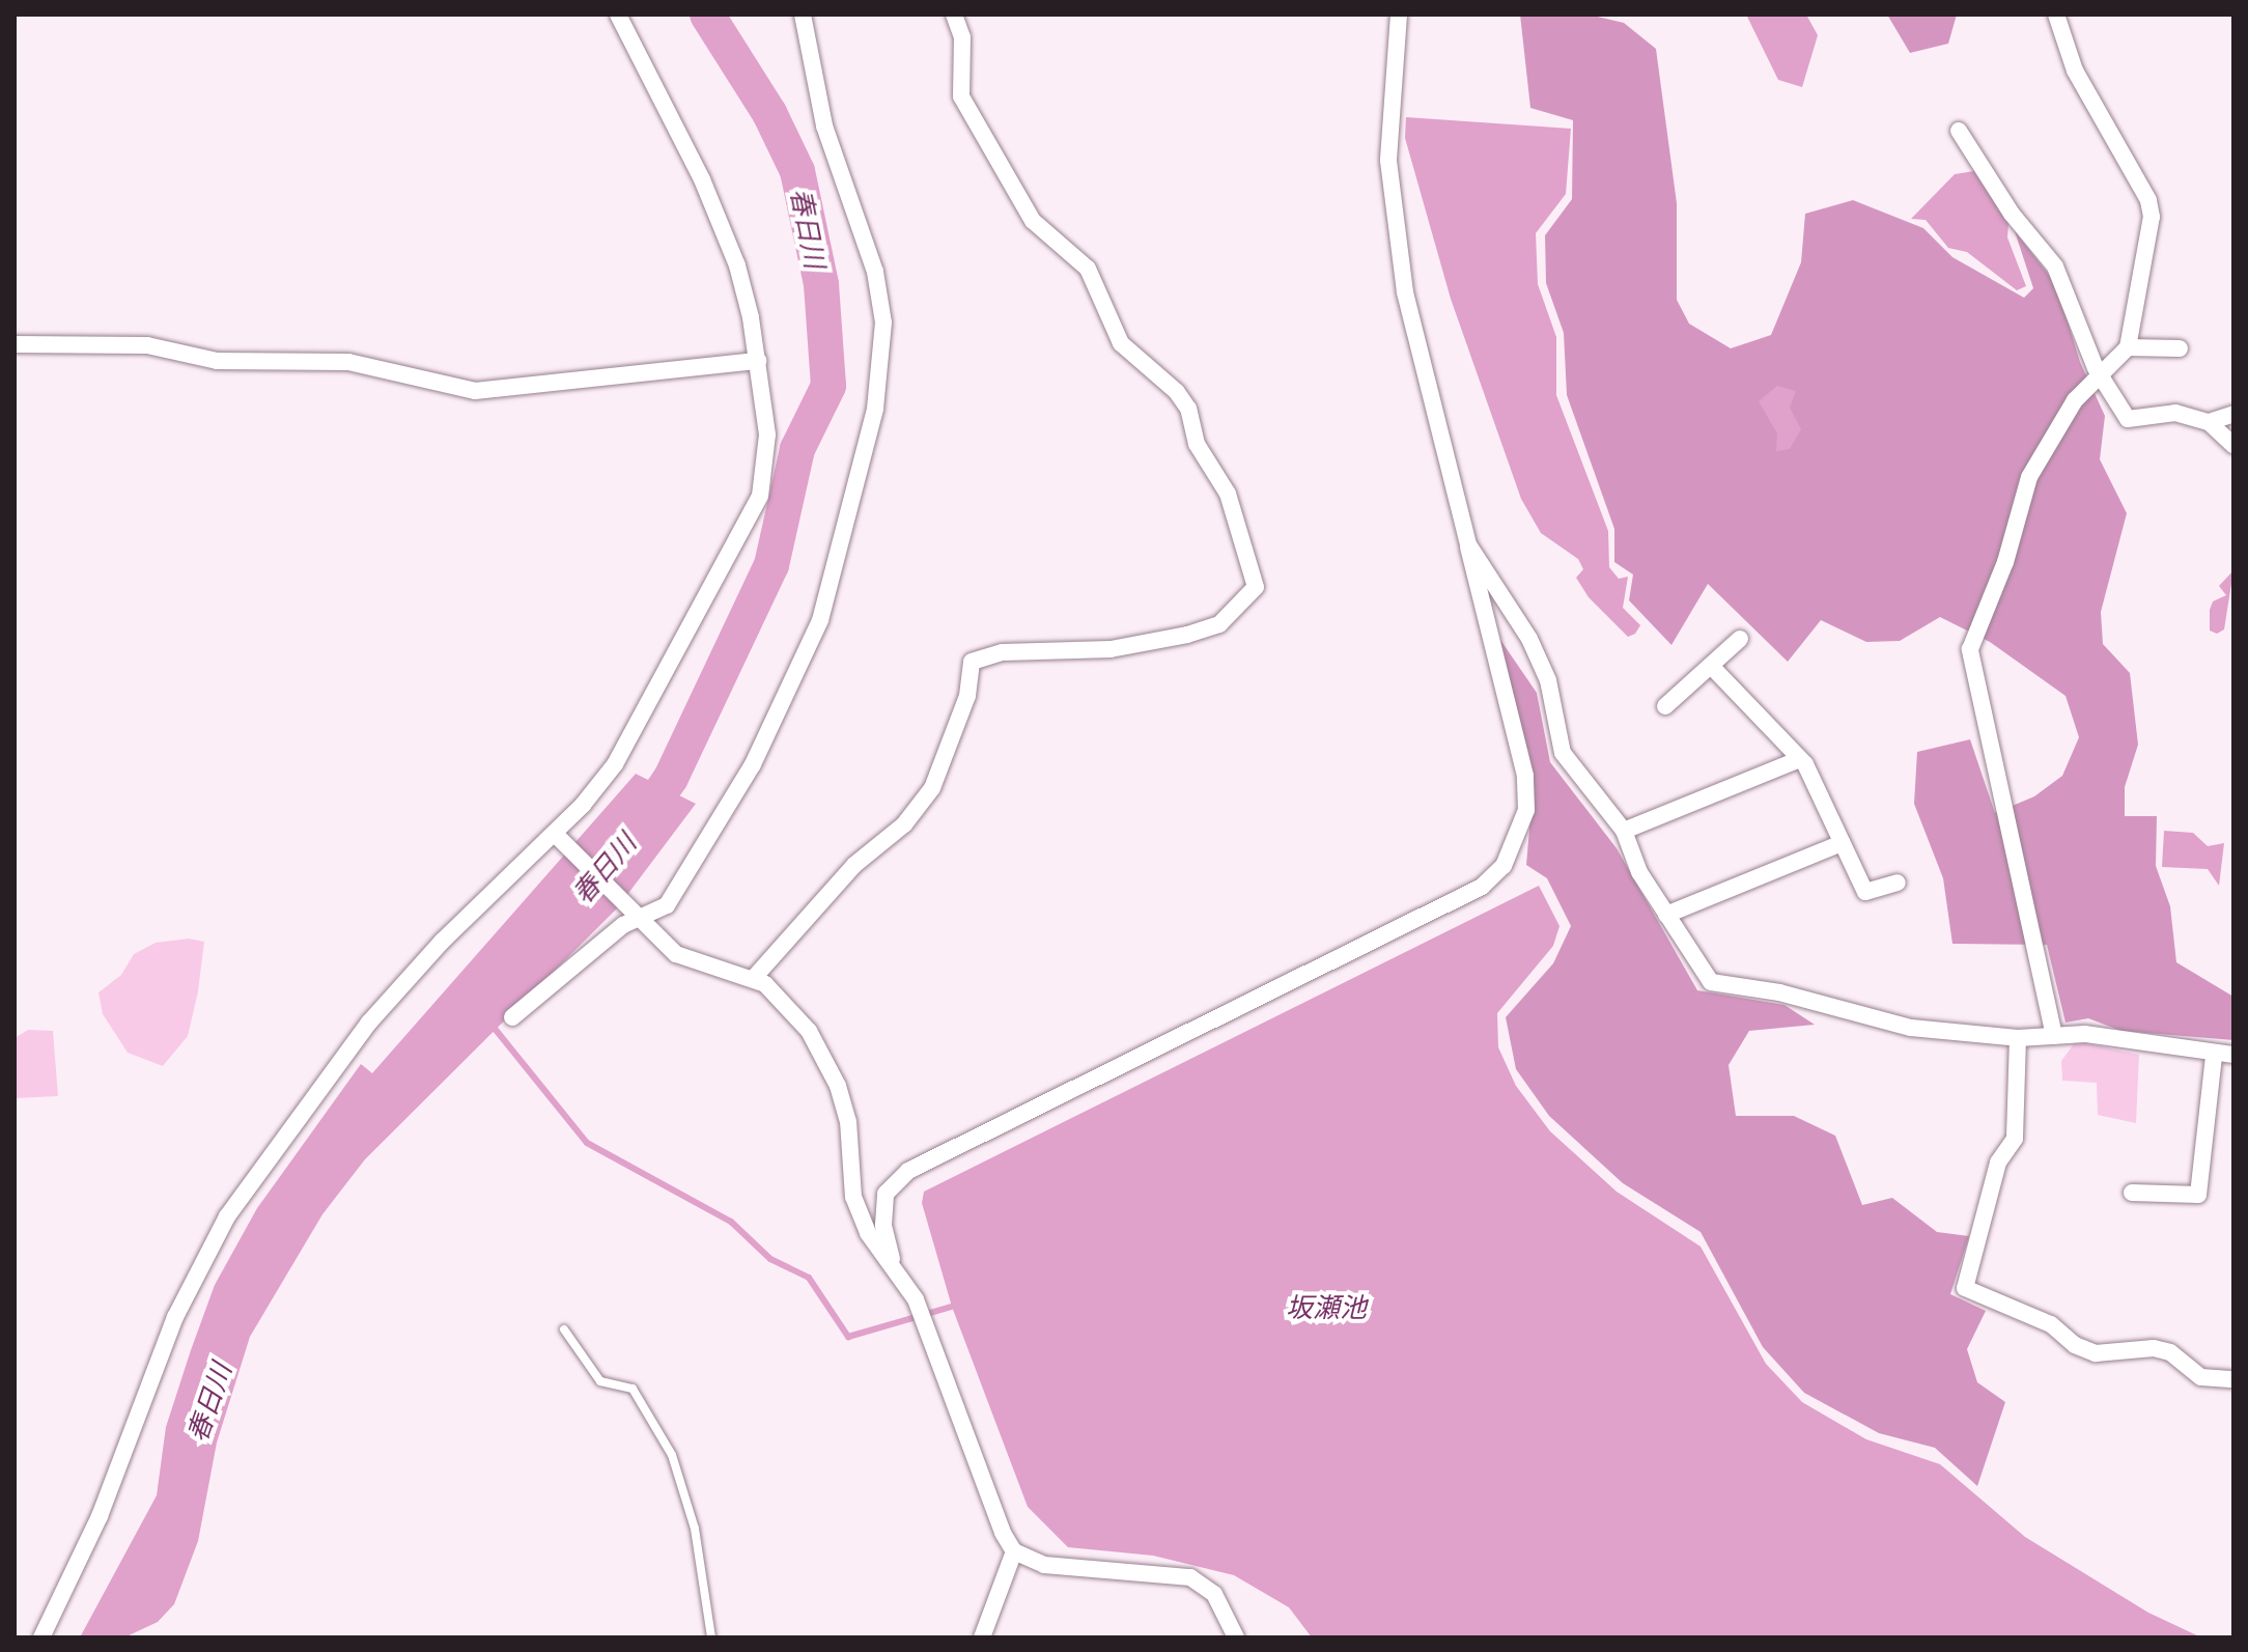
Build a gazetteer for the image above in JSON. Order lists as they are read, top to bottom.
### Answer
{
  "water": ["春日川", "坂瀬池"]
}
